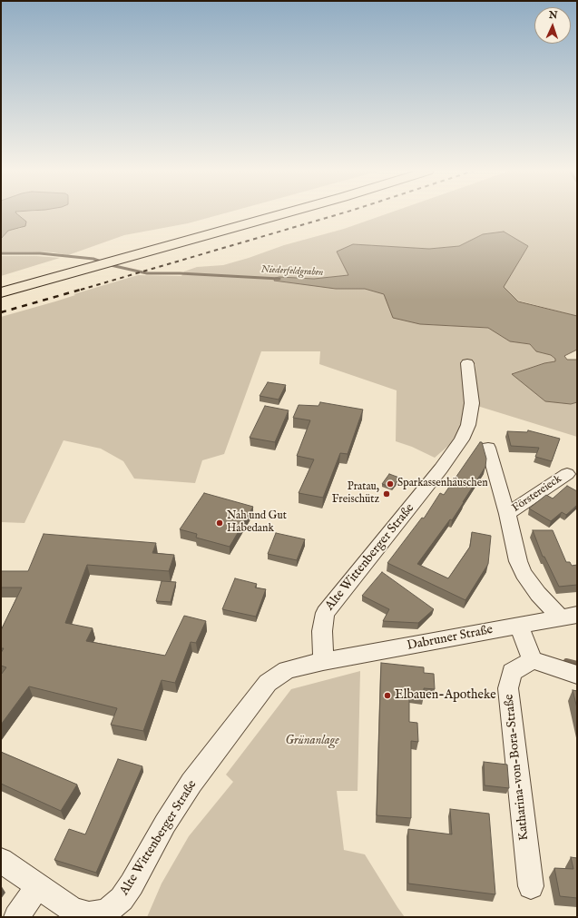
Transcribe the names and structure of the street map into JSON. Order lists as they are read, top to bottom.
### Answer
{
  "streets": {
    "street": [
      "Förstereieck",
      "Alte Wittenberger Straße",
      "Dabruner Straße",
      "Katharina-von-Bora-Straße"
    ]
  },
  "crossings": [
    ["Förstereieck", "Dabruner Straße"],
    ["Alte Wittenberger Straße", "Dabruner Straße"]
  ],
  "water": ["Niederfeldgraben"],
  "parks": ["Grünanlage"],
  "places": [
    "Sparkassenhäuschen",
    "Pratau, Freischütz",
    "Nah und Gut Habedank",
    "Elbauen-Apotheke"
  ],
  "north": "top"
}
